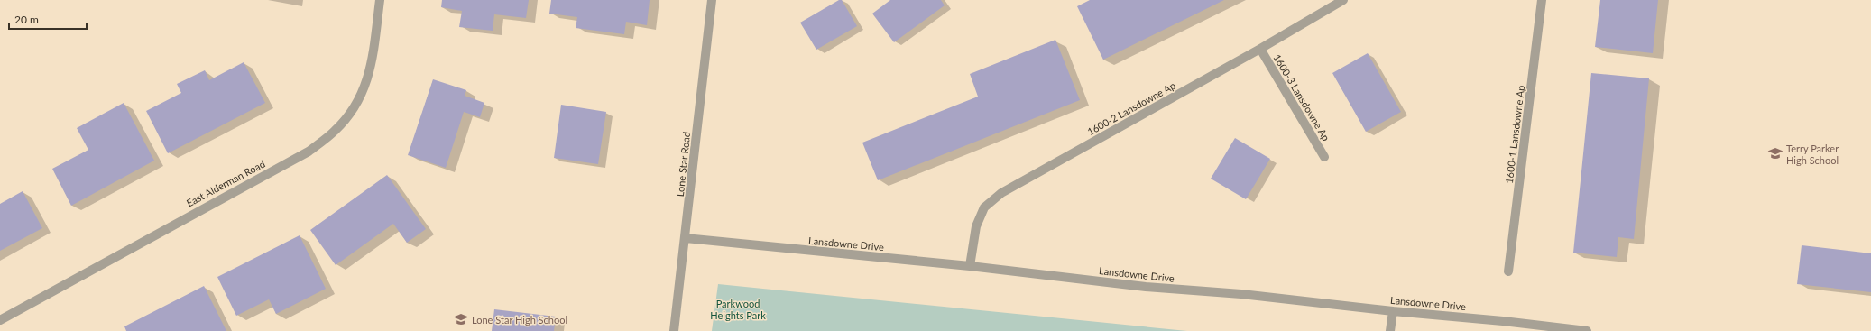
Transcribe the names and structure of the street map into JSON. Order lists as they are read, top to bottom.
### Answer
{
  "streets": {
    "street": [
      "1600-3 Lansdowne Ap",
      "1600-2 Lansdowne Ap",
      "1600-1 Lansdowne Ap",
      "Lone Star Road",
      "East Alderman Road",
      "Lansdowne Drive"
    ]
  },
  "crossings": [
    ["1600-3 Lansdowne Ap", "1600-2 Lansdowne Ap"],
    ["1600-2 Lansdowne Ap", "Lansdowne Drive"],
    ["Lone Star Road", "Lansdowne Drive"]
  ],
  "parks": ["Parkwood Heights Park"],
  "places": {
    "school or university": ["Terry Parker High School", "Lone Star High School"]
  },
  "scale_bar": "20 m"
}
